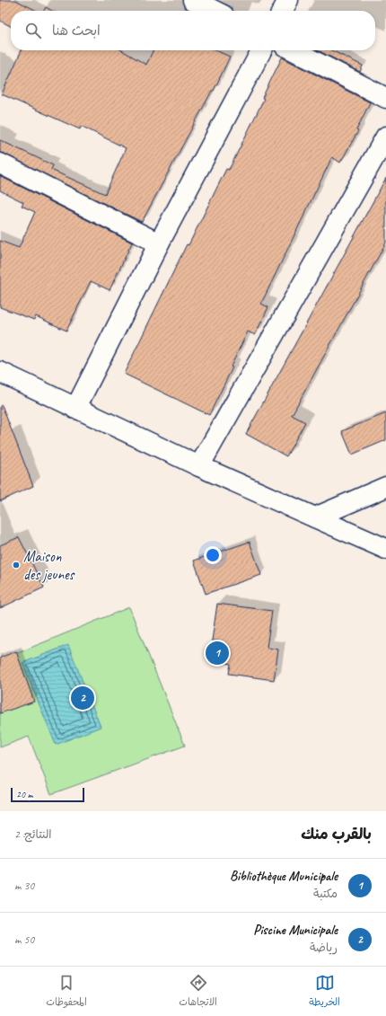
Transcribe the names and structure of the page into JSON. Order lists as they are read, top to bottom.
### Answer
{
  "places": ["Maison des jeunes"],
  "scale_bar": "20 m",
  "page": {
    "search": "ابحث هنا",
    "pins": ["1", "2"],
    "scale": "20 m",
    "heading": ["بالقرب منك", "النتائج: 2"],
    "list": [
      {
        "mark": "1",
        "name": "Bibliothèque Municipale",
        "note": "مكتبة",
        "value": "30 m"
      },
      {
        "mark": "2",
        "name": "Piscine Municipale",
        "note": "رياضة",
        "value": "50 m"
      }
    ],
    "nav": ["الخريطة", "الاتجاهات", "المحفوظات"]
  }
}
